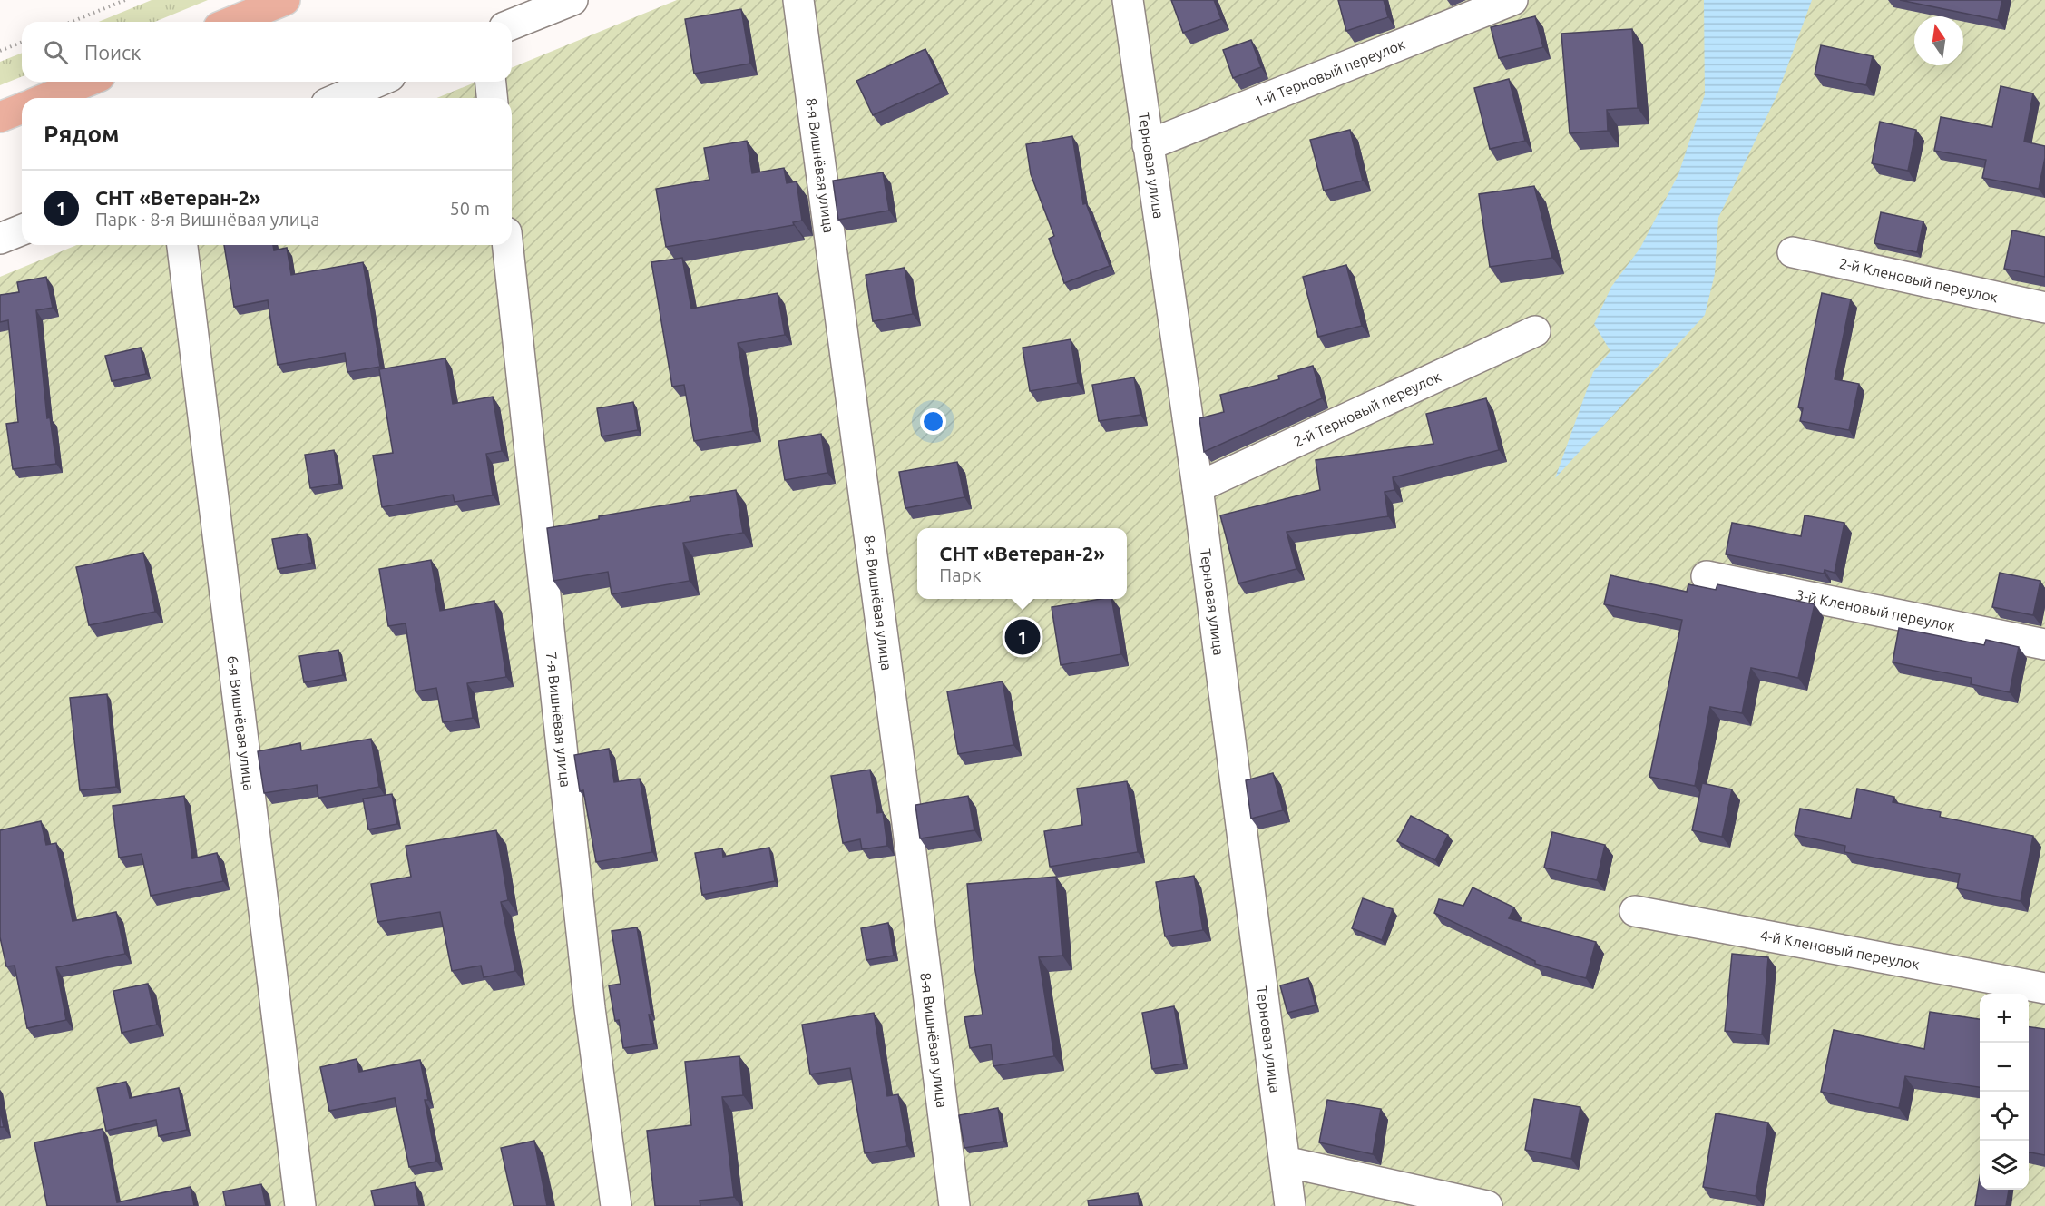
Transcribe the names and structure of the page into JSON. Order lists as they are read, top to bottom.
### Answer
{
  "streets": {
    "street": [
      "1-й Терновый переулок",
      "8-я Вишнёвая улица",
      "Терновая улица",
      "2-й Кленовый переулок",
      "2-й Терновый переулок",
      "3-й Кленовый переулок",
      "7-я Вишнёвая улица",
      "6-я Вишнёвая улица",
      "4-й Кленовый переулок"
    ]
  },
  "crossings": [
    ["1-й Терновый переулок", "Терновая улица"],
    ["Терновая улица", "2-й Терновый переулок"]
  ],
  "north": "top",
  "page": {
    "search": "Поиск",
    "heading": "Рядом",
    "list": [
      {
        "mark": "1",
        "name": "СНТ «Ветеран-2»",
        "note": "Парк · 8-я Вишнёвая улица",
        "value": "50 m"
      }
    ],
    "popup": ["СНТ «Ветеран-2»", "Парк"],
    "pins": "1",
    "map_buttons": ["+", "−"]
  }
}
